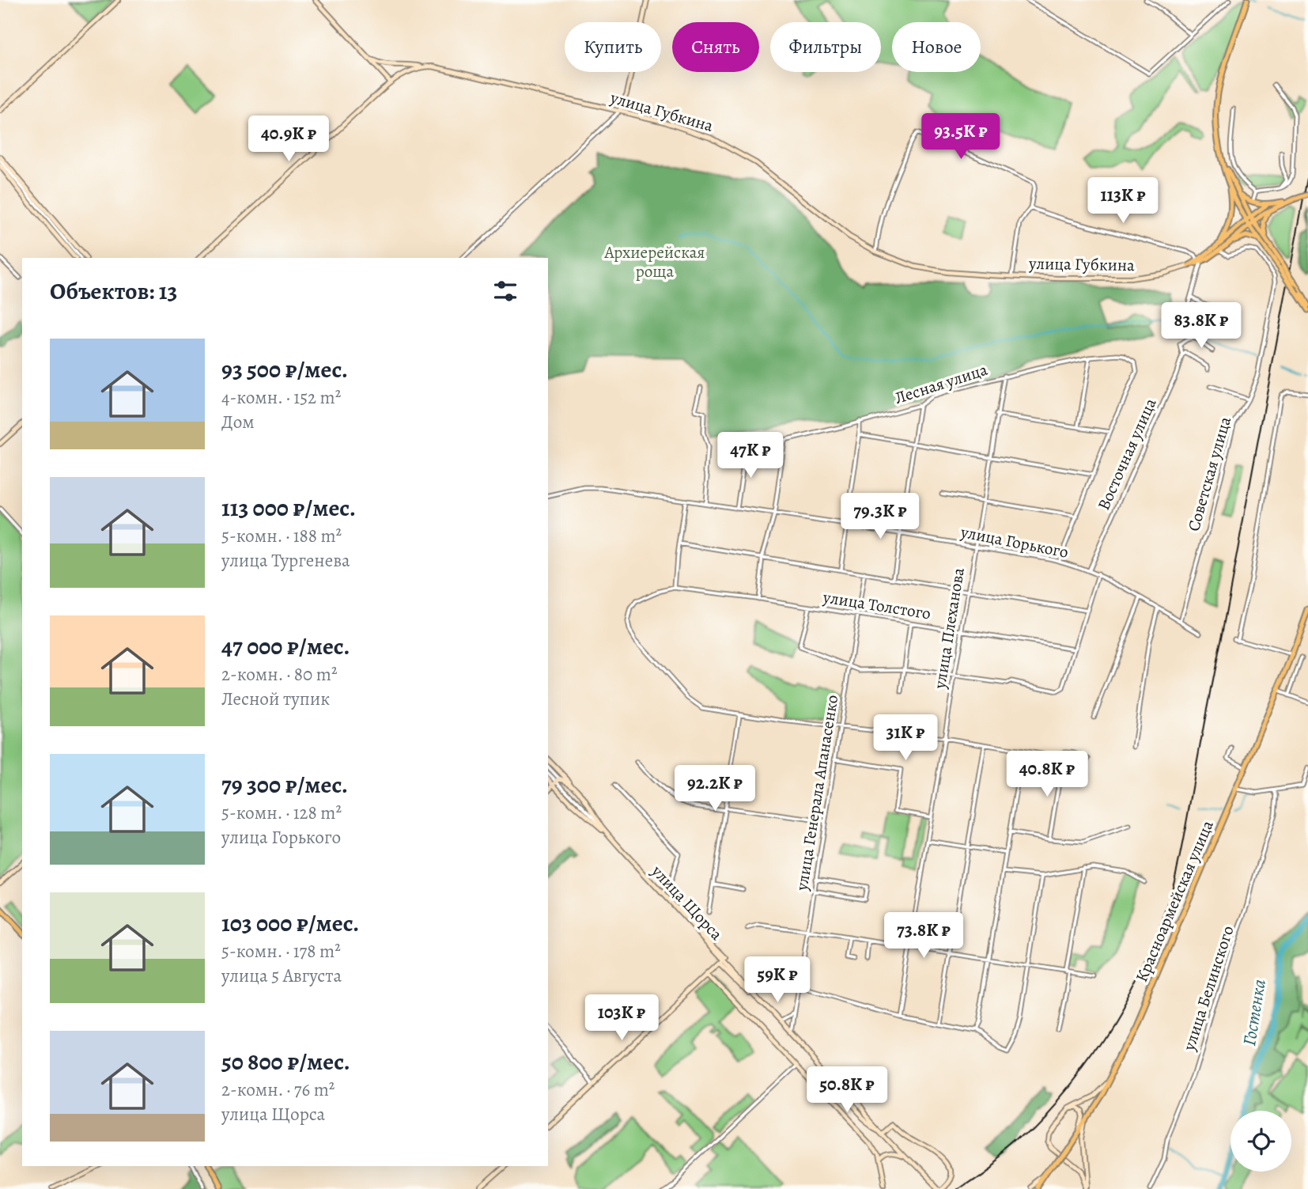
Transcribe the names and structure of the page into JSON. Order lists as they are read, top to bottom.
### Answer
{
  "streets": {
    "main road": ["улица Губкина", "Красноармейская улица", "улица Щорса"],
    "street": [
      "Лесная улица",
      "Восточная улица",
      "Советская улица",
      "улица Горького",
      "улица Толстого",
      "улица Плеханова",
      "улица Генерала Апанасенко",
      "улица Белинского"
    ]
  },
  "crossings": [
    ["улица Губкина", "Советская улица"],
    ["Лесная улица", "улица Горького"],
    ["Лесная улица", "улица Плеханова"],
    ["Восточная улица", "улица Горького"],
    ["Советская улица", "улица Горького"],
    ["улица Горького", "улица Плеханова"],
    ["улица Толстого", "улица Плеханова"],
    ["улица Толстого", "улица Генерала Апанасенко"],
    ["улица Генерала Апанасенко", "улица Щорса"]
  ],
  "water": ["Гостенка"],
  "parks": ["Архиерейская роща"],
  "page": {
    "chip": [
      "Купить",
      "Снять",
      "Фильтры",
      "Новое"
    ],
    "price": [
      "93.5K ₽",
      "40.9K ₽",
      "113K ₽",
      "83.8K ₽",
      "47K ₽",
      "79.3K ₽",
      "31K ₽",
      "40.8K ₽",
      "92.2K ₽",
      "73.8K ₽",
      "59K ₽",
      "103K ₽",
      "50.8K ₽"
    ],
    "heading": "Объектов: 13",
    "list": [
      {
        "name": "93 500 ₽/мес.",
        "note": "4-комн. · 152 m² · Дом"
      },
      {
        "name": "113 000 ₽/мес.",
        "note": "5-комн. · 188 m² · улица Тургенева"
      },
      {
        "name": "47 000 ₽/мес.",
        "note": "2-комн. · 80 m² · Лесной тупик"
      },
      {
        "name": "79 300 ₽/мес.",
        "note": "5-комн. · 128 m² · улица Горького"
      },
      {
        "name": "103 000 ₽/мес.",
        "note": "5-комн. · 178 m² · улица 5 Августа"
      },
      {
        "name": "50 800 ₽/мес.",
        "note": "2-комн. · 76 m² · улица Щорса"
      }
    ]
  }
}
